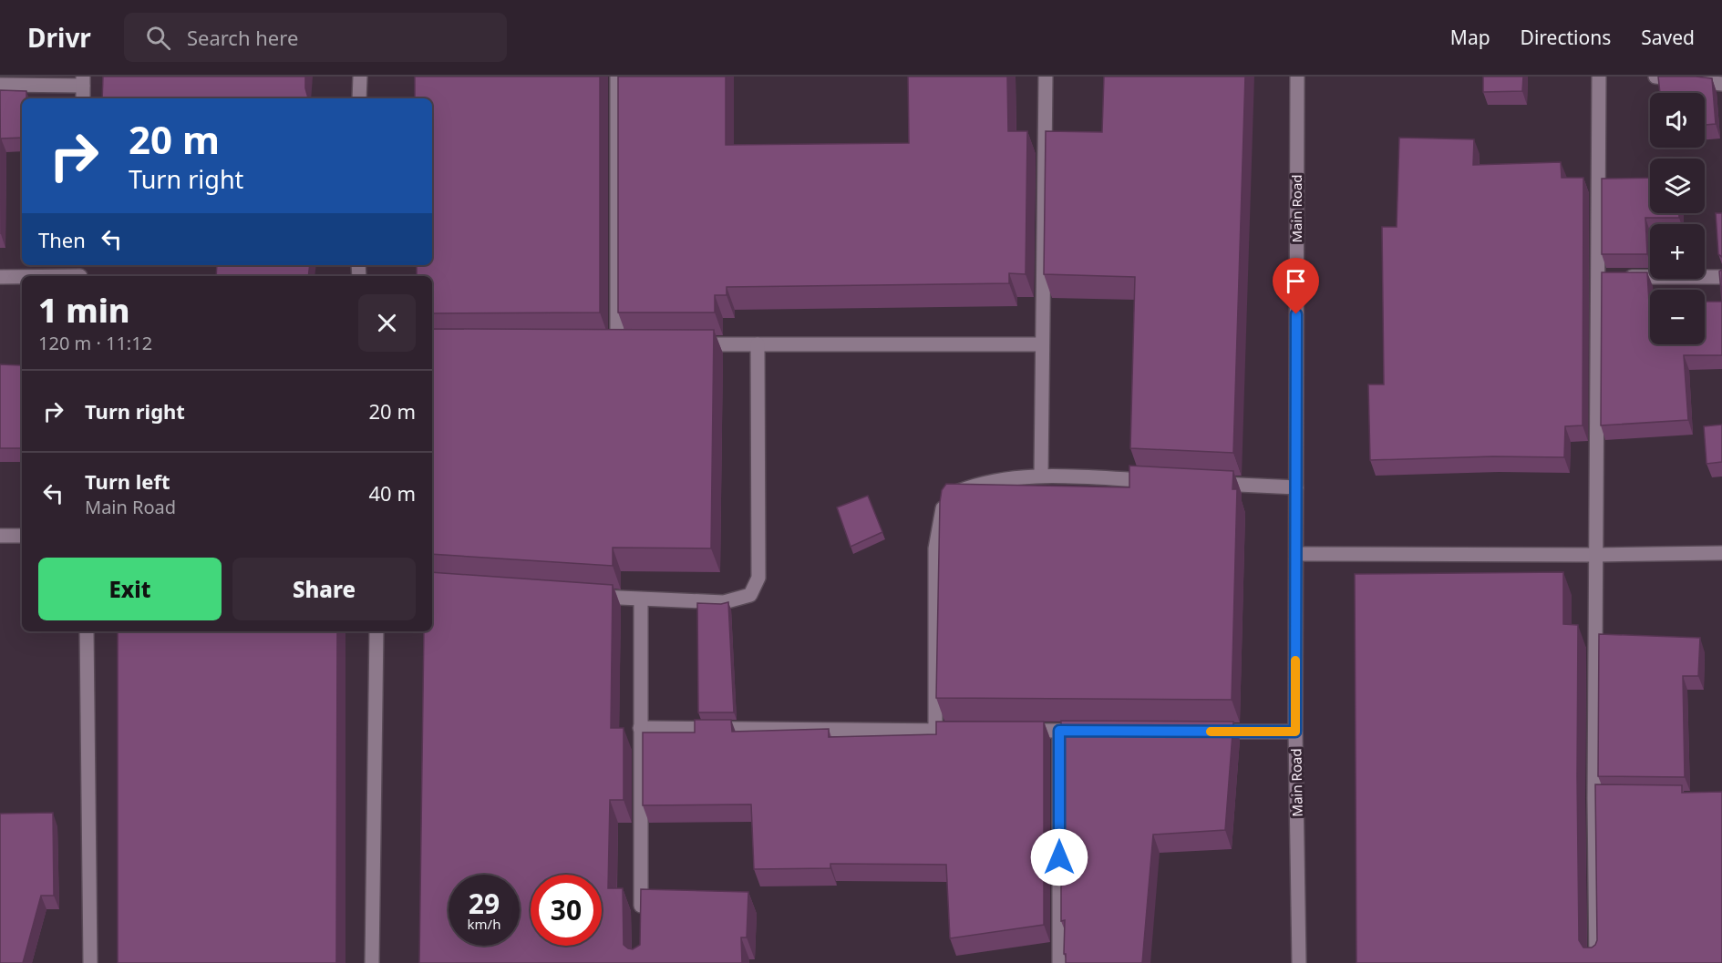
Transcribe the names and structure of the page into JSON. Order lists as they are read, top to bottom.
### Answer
{
  "streets": {
    "street": ["Main Road"]
  },
  "page": {
    "header": "Drivr",
    "search": "Search here",
    "nav": ["Map", "Directions", "Saved"],
    "map_buttons": ["+", "−"],
    "turn": ["20 m", "Turn right"],
    "then": "Then",
    "heading": ["1 min", "120 m · 11:12"],
    "list": [
      {
        "name": "Turn right",
        "value": "20 m"
      },
      {
        "name": "Turn left",
        "note": "Main Road",
        "value": "40 m"
      }
    ],
    "buttons": ["Exit", "Share"],
    "speed": "29 km/h",
    "limit": "30"
  }
}
